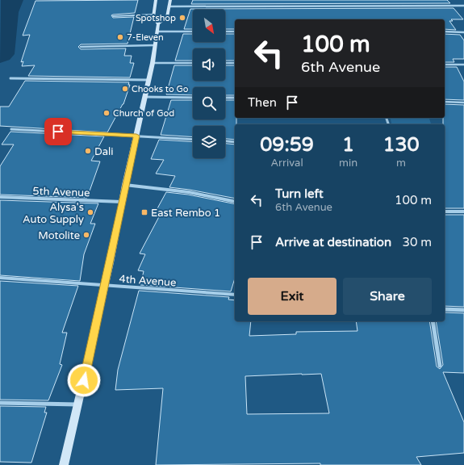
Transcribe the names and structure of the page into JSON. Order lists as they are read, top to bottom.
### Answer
{
  "streets": {
    "street": ["5th Avenue", "4th Avenue"]
  },
  "places": {
    "other": [
      "Spotshop",
      "7-Eleven",
      "Chooks to Go",
      "Church of God",
      "Dali",
      "Alysa's Auto Supply",
      "Motolite"
    ],
    "transit": ["East Rembo 1"]
  },
  "north": "bottom right",
  "page": {
    "turn": ["100 m", "6th Avenue"],
    "then": "Then",
    "eta": [
      "09:59",
      "Arrival",
      "1",
      "min",
      "130",
      "m"
    ],
    "list": [
      {
        "name": "Turn left",
        "note": "6th Avenue",
        "value": "100 m"
      },
      {
        "name": "Arrive at destination",
        "value": "30 m"
      }
    ],
    "buttons": ["Exit", "Share"]
  }
}
